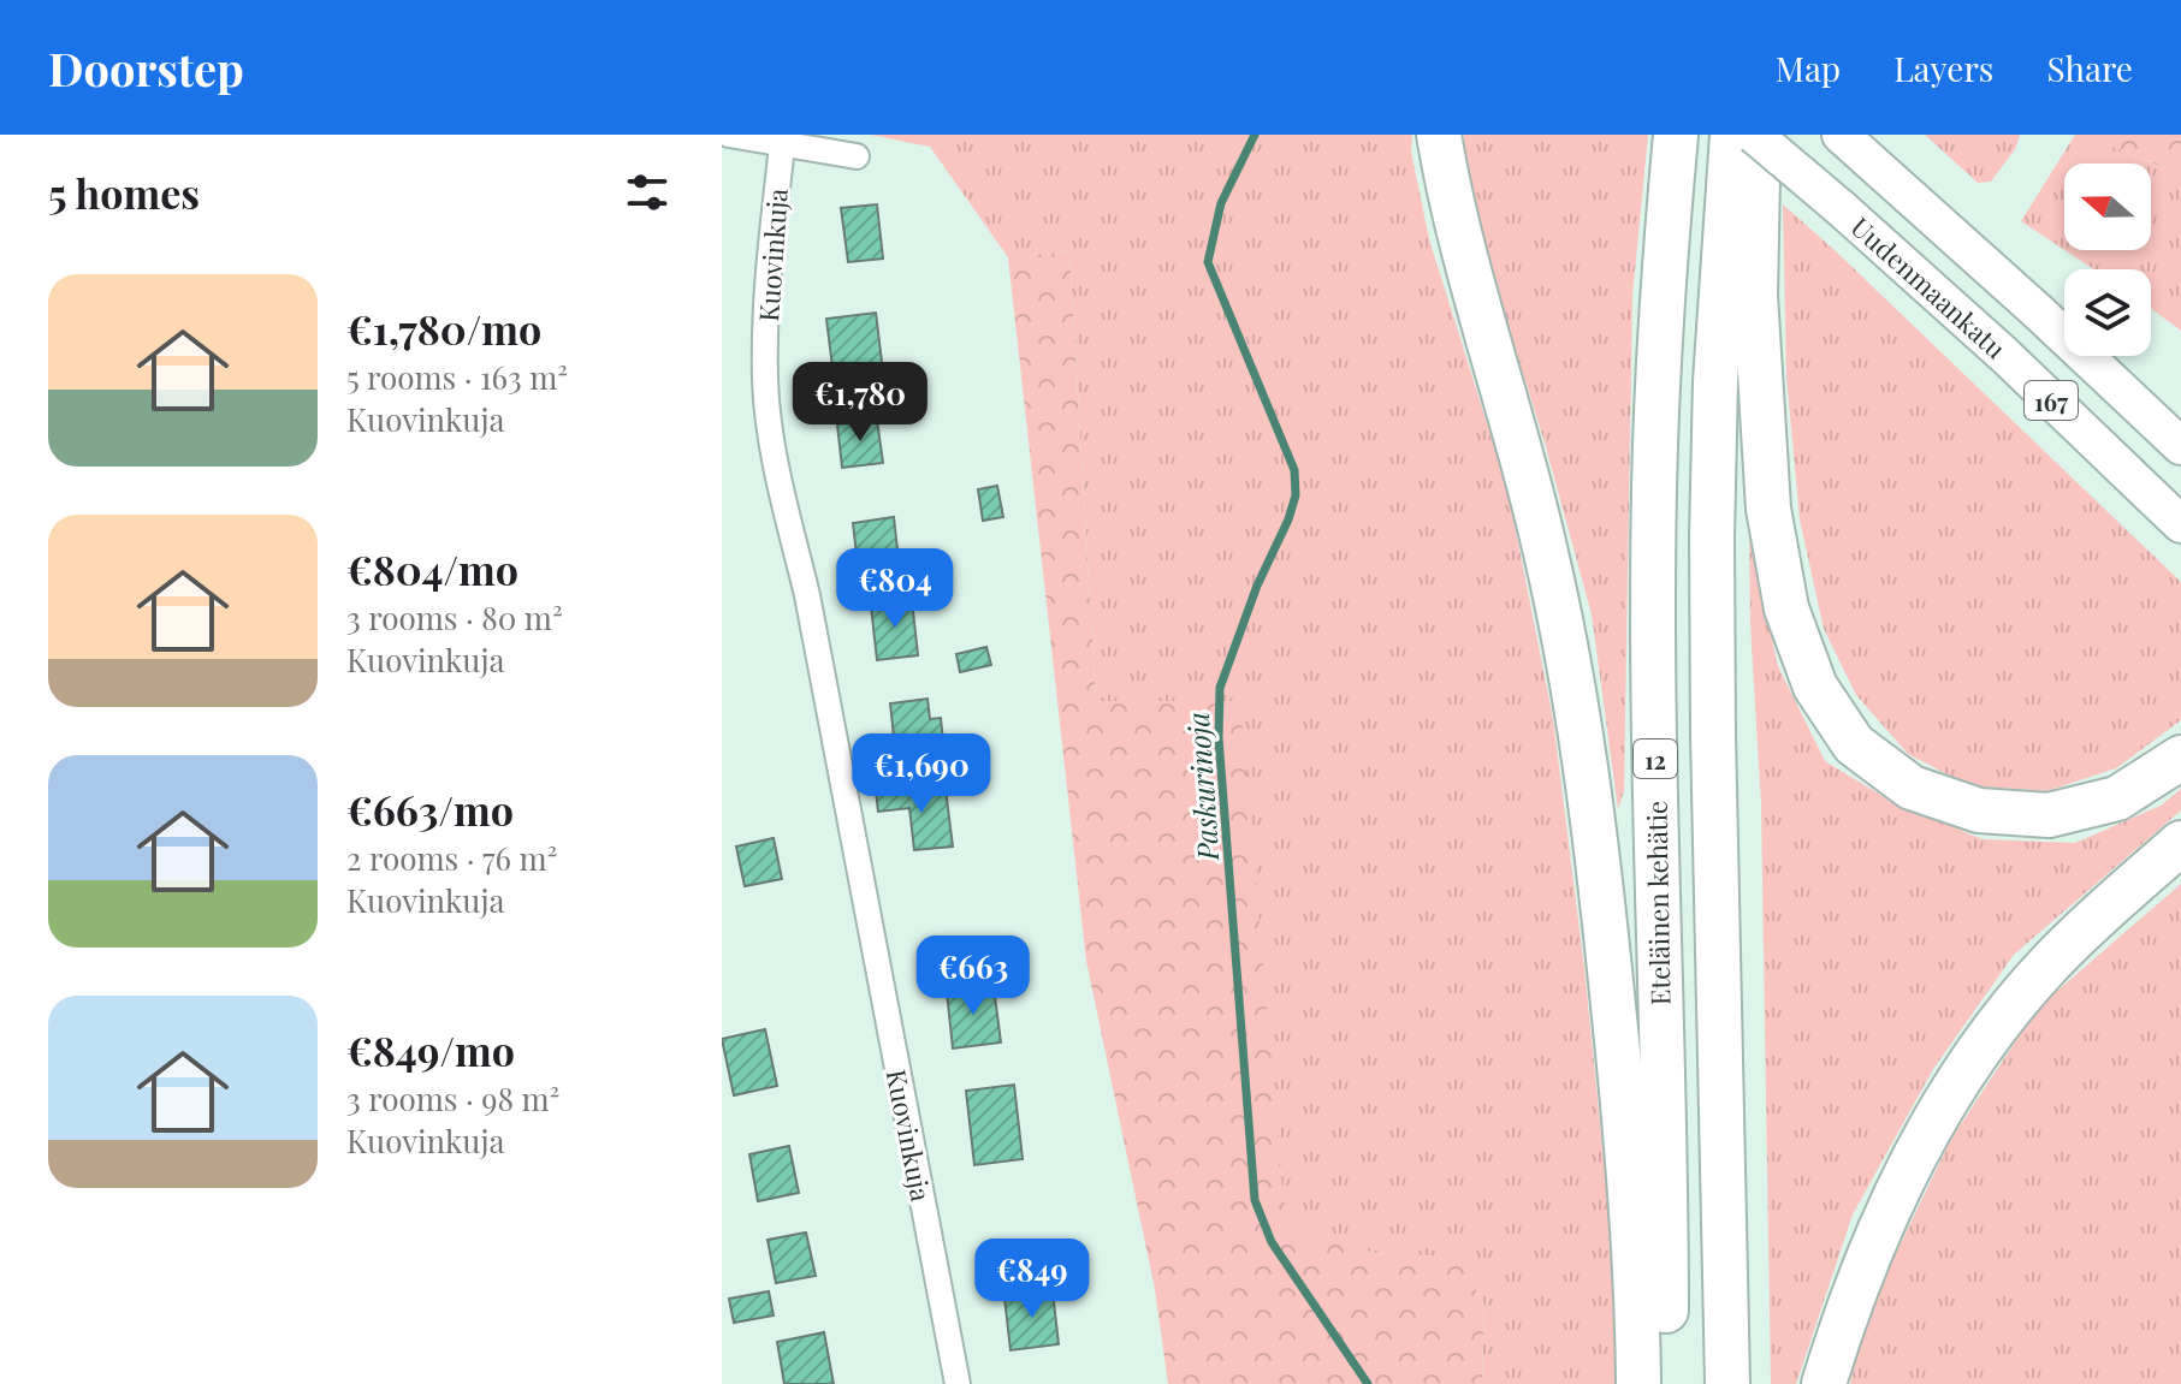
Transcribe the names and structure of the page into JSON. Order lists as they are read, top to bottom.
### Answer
{
  "streets": {
    "highway": ["12", "Eteläinen kehätie"],
    "main road": ["Uudenmaankatu", "167"],
    "street": ["Kuovinkuja"]
  },
  "water": ["Paskurinoja"],
  "north": "left",
  "page": {
    "header": "Doorstep",
    "nav": ["Map", "Layers", "Share"],
    "heading": "5 homes",
    "list": [
      {
        "name": "€1,780/mo",
        "note": "5 rooms · 163 m² · Kuovinkuja"
      },
      {
        "name": "€804/mo",
        "note": "3 rooms · 80 m² · Kuovinkuja"
      },
      {
        "name": "€663/mo",
        "note": "2 rooms · 76 m² · Kuovinkuja"
      },
      {
        "name": "€849/mo",
        "note": "3 rooms · 98 m² · Kuovinkuja"
      }
    ],
    "price": [
      "€1,780",
      "€804",
      "€1,690",
      "€663",
      "€849"
    ]
  }
}
